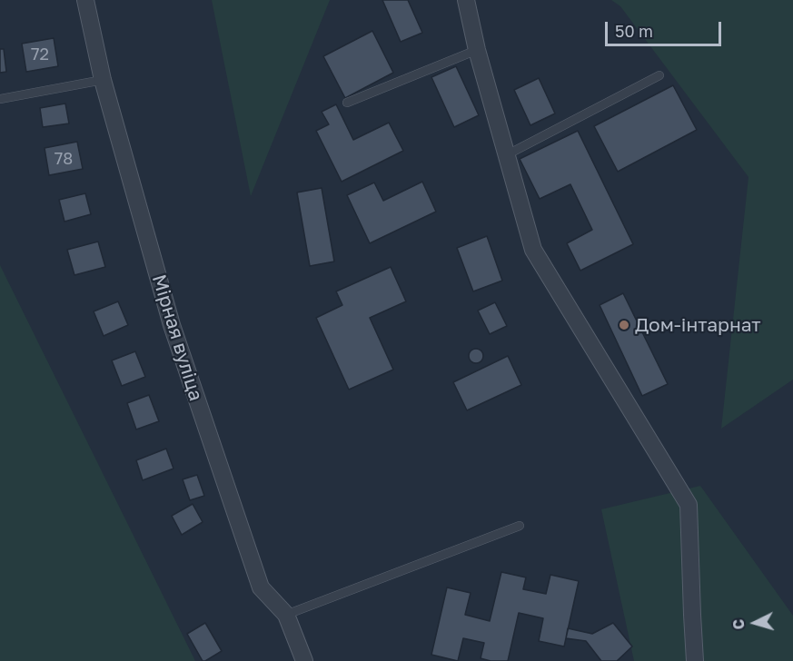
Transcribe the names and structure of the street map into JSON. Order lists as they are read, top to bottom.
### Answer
{
  "streets": {
    "street": ["Мірная вуліца"]
  },
  "places": ["Дом-інтарнат"],
  "house_numbers": ["72", "78"],
  "scale_bar": "50 m",
  "north": "left"
}
